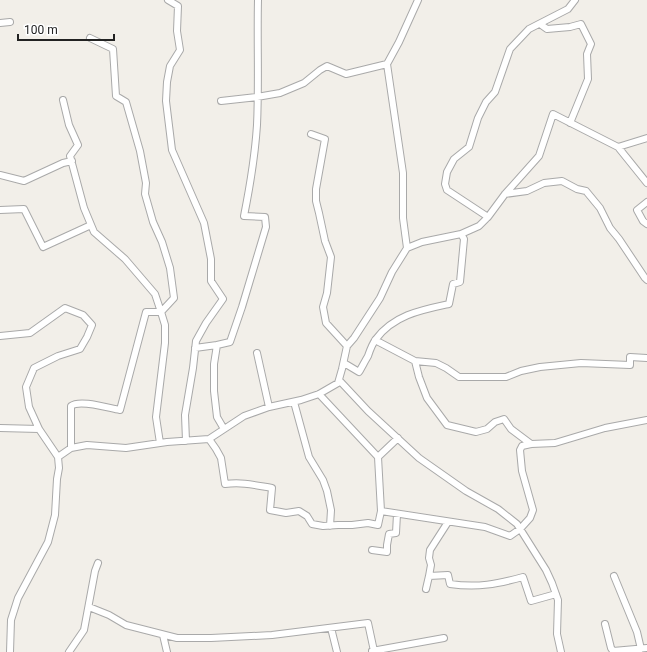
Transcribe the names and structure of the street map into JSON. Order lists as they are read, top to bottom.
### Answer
{
  "scale_bar": "100 m"
}
